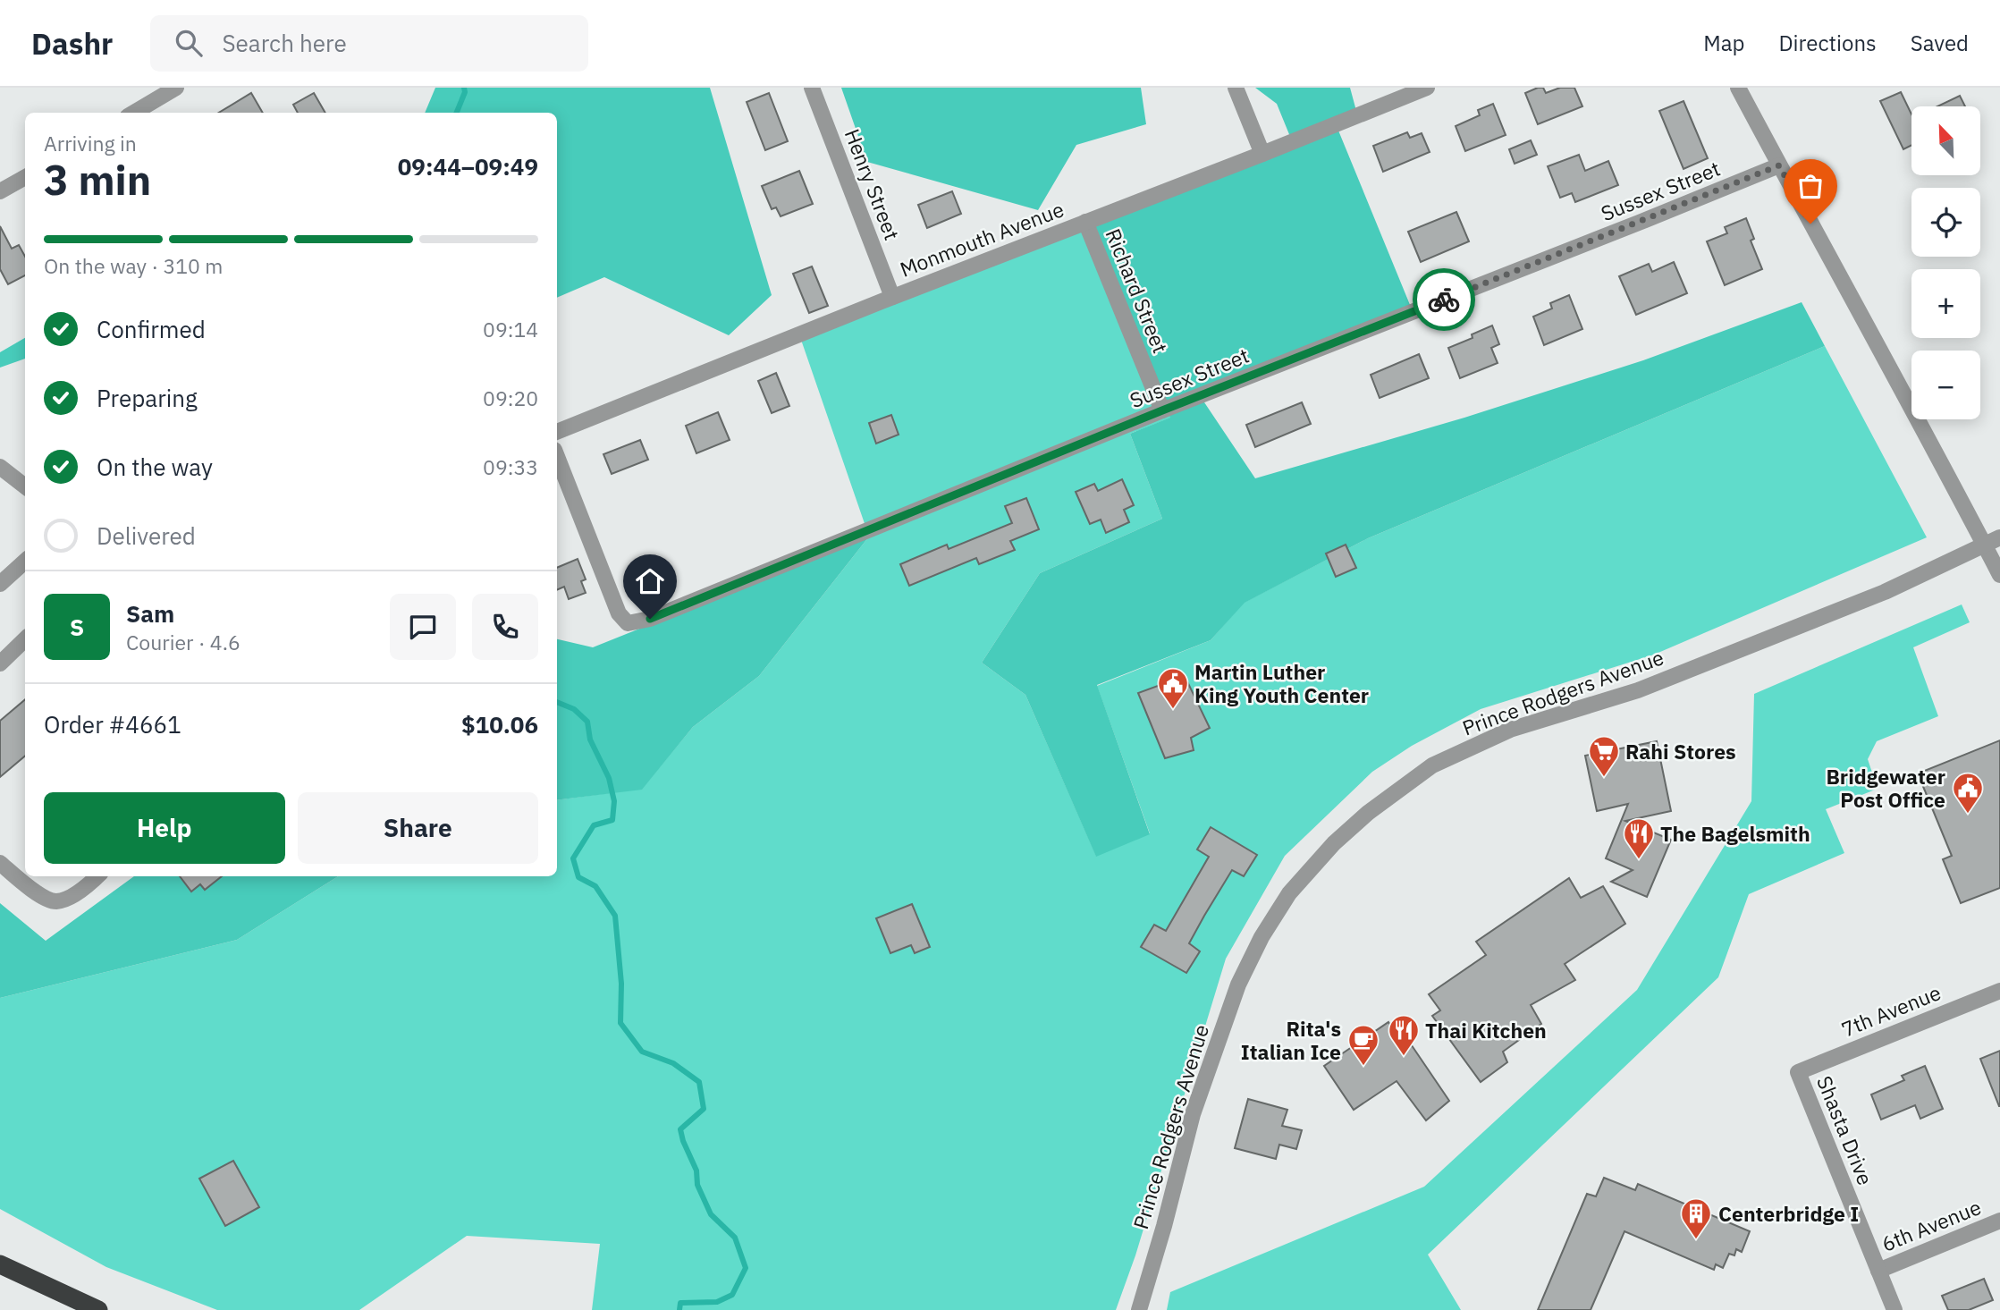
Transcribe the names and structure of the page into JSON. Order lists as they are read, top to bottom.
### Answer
{
  "streets": {
    "street": [
      "Henry Street",
      "Sussex Street",
      "Monmouth Avenue",
      "Richard Street",
      "Prince Rodgers Avenue",
      "7th Avenue",
      "Shasta Drive",
      "6th Avenue"
    ]
  },
  "crossings": [
    ["Henry Street", "Monmouth Avenue"],
    ["Sussex Street", "Richard Street"],
    ["Monmouth Avenue", "Richard Street"],
    ["7th Avenue", "Shasta Drive"],
    ["Shasta Drive", "6th Avenue"]
  ],
  "places": {
    "public building": ["Martin Luther King Youth Center", "Bridgewater Post Office"],
    "supermarket": ["Rahi Stores"],
    "restaurant": ["The Bagelsmith", "Thai Kitchen"],
    "cafe": ["Rita's Italian Ice"],
    "building": ["Centerbridge I"]
  },
  "north": "top left",
  "page": {
    "header": "Dashr",
    "search": "Search here",
    "nav": ["Map", "Directions", "Saved"],
    "map_buttons": ["+", "−"],
    "heading": ["3 min", "Arriving in", "09:44–09:49"],
    "panel": [
      "Sam",
      "Courier · 4.6",
      "Order #4661",
      "$10.06"
    ],
    "bar": "On the way · 310 m",
    "list": [
      ["Confirmed", "09:14"],
      ["Preparing", "09:20"],
      ["On the way", "09:33"],
      "Delivered"
    ],
    "round": "S",
    "buttons": ["Help", "Share"]
  }
}
